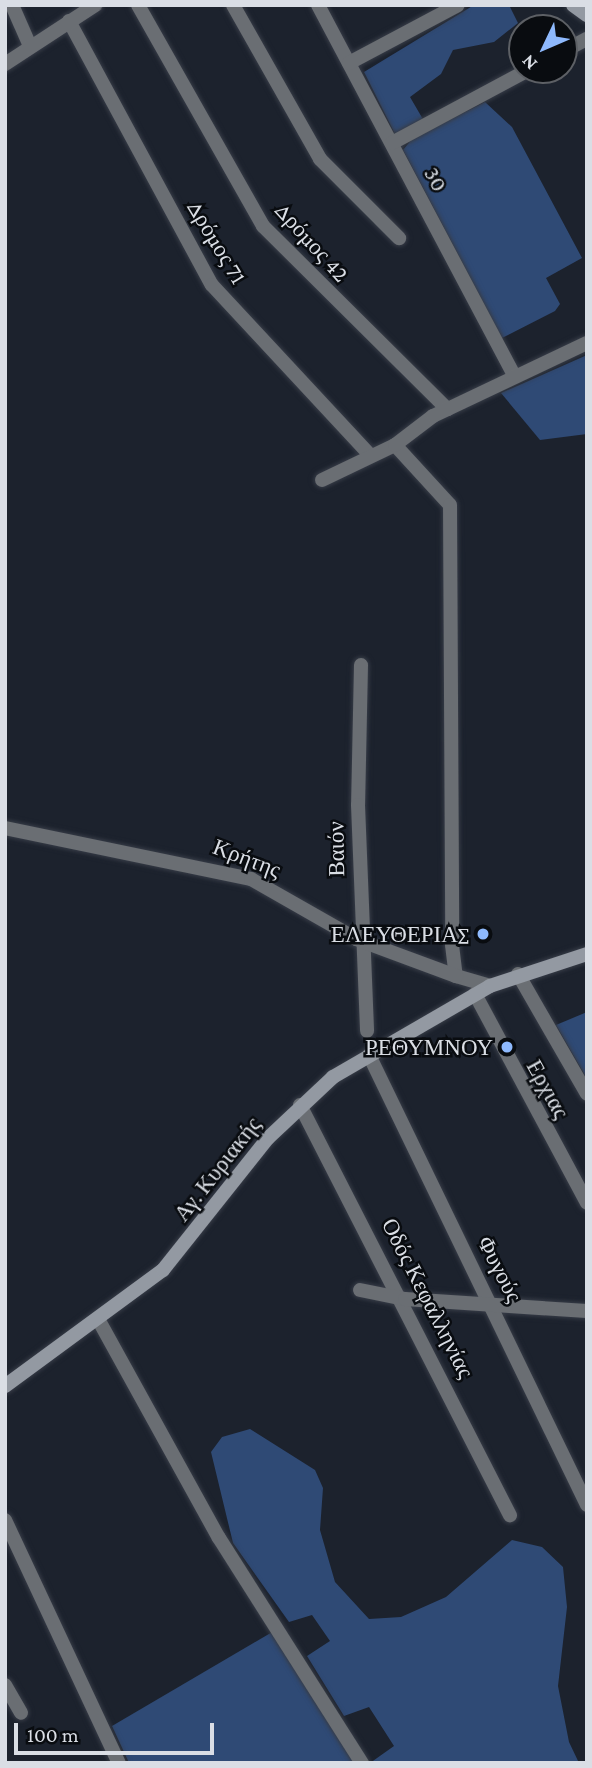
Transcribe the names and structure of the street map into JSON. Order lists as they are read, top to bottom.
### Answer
{
  "streets": {
    "street": [
      "30",
      "Δρόμος 71",
      "Δρόμος 42",
      "Βαιόν",
      "Κρήτης",
      "Ερχιας",
      "Αγ. Κυριακής",
      "Φυγούς",
      "Οδός Κεφαλληνίας"
    ]
  },
  "crossings": [
    ["Βαιόν", "Κρήτης"],
    ["Κρήτης", "Αγ. Κυριακής"],
    ["Ερχιας", "Αγ. Κυριακής"],
    ["Αγ. Κυριακής", "Φυγούς"],
    ["Αγ. Κυριακής", "Οδός Κεφαλληνίας"]
  ],
  "places": ["ΕΛΕΥΘΕΡΙΑΣ", "ΡΕΘΥΜΝΟΥ"],
  "scale_bar": "100 m",
  "north": "bottom left"
}
